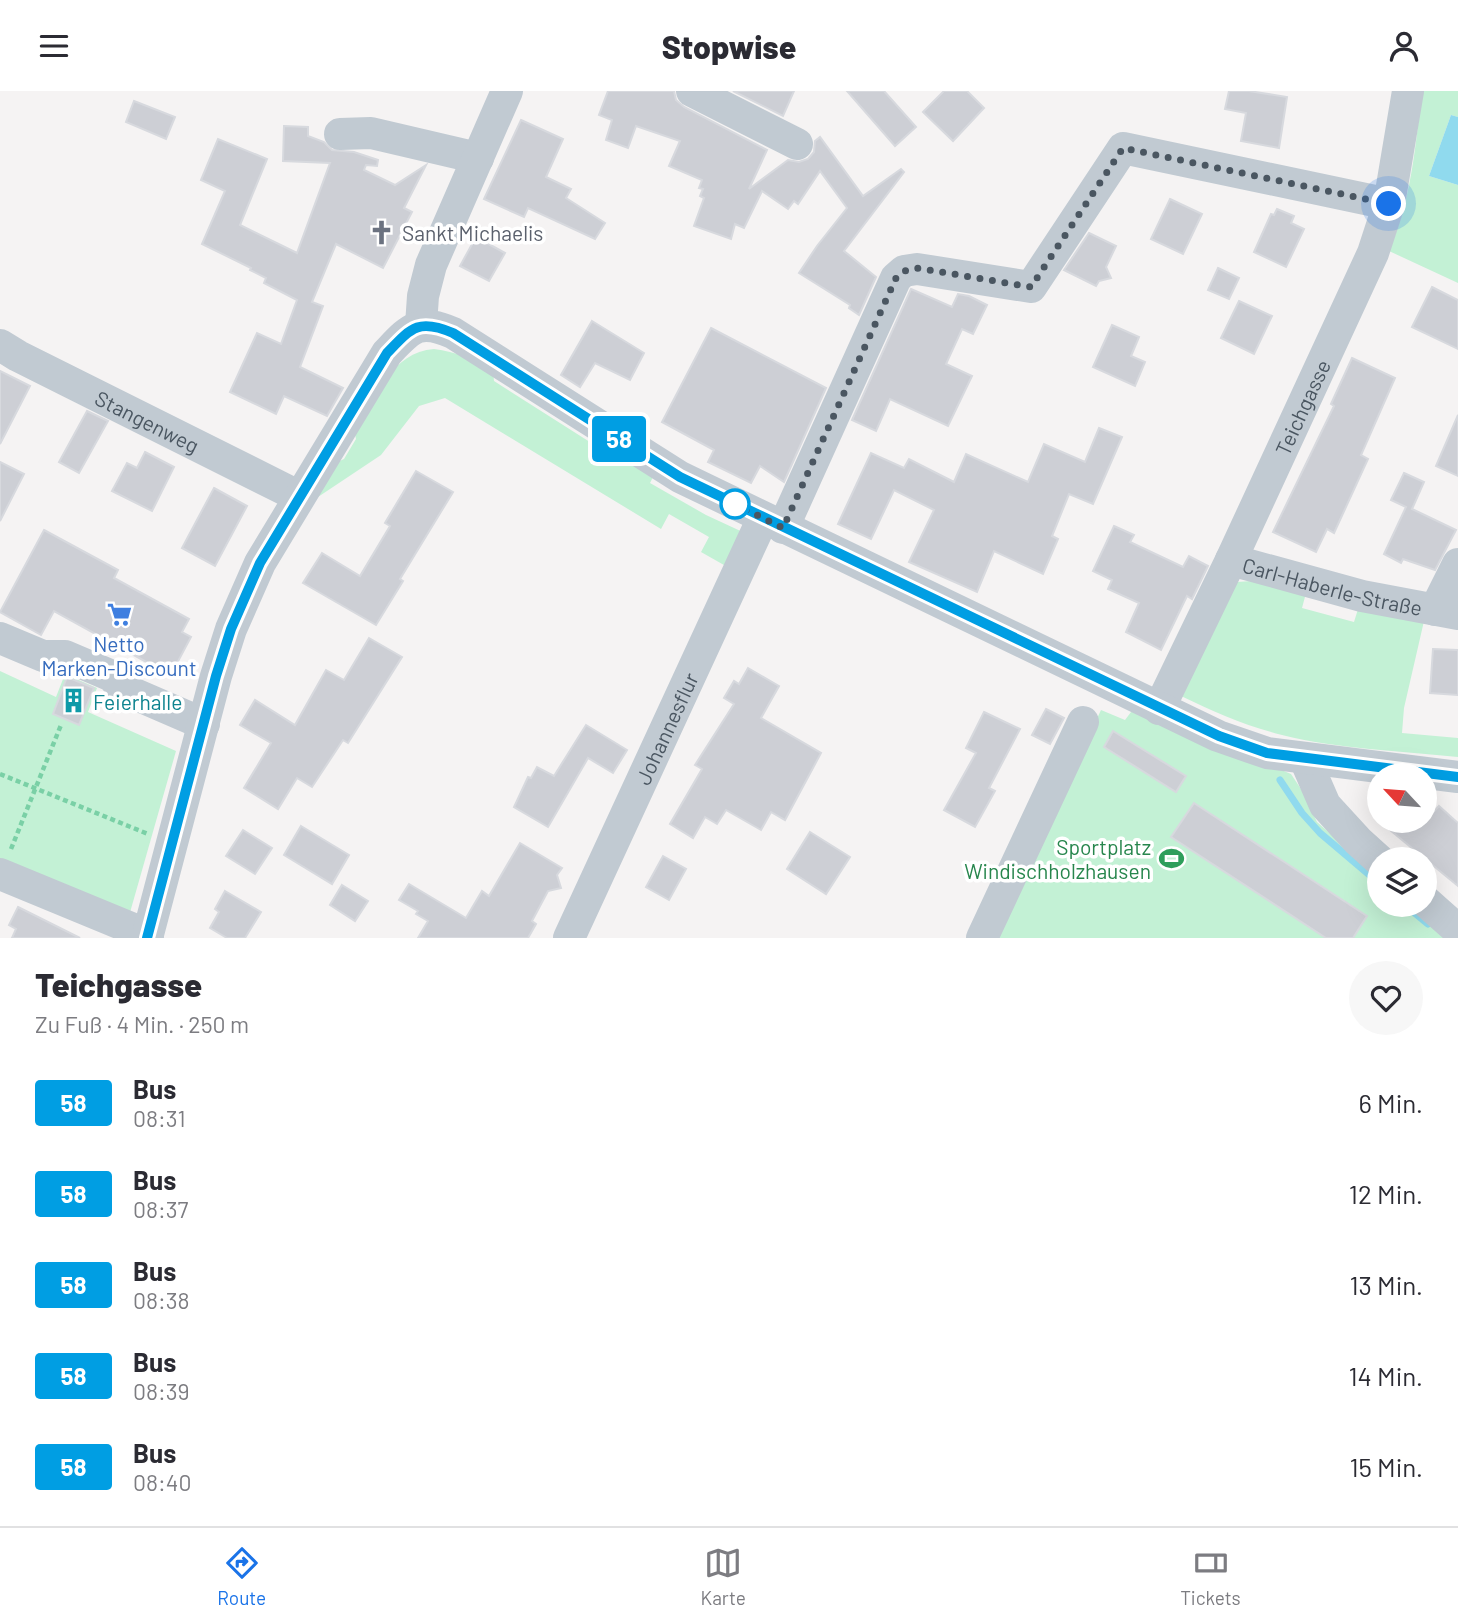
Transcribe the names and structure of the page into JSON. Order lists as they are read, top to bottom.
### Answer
{
  "streets": {
    "street": [
      "Teichgasse",
      "Stangenweg",
      "Carl-Haberle-Straße",
      "Johannesflur"
    ]
  },
  "crossings": [
    ["Teichgasse", "Carl-Haberle-Straße"],
    ["Teichgasse", "Johannesflur"]
  ],
  "places": {
    "church": ["Sankt Michaelis"],
    "supermarket": ["Netto Marken-Discount"],
    "building": ["Feierhalle"],
    "sports": ["Sportplatz Windischholzhausen"]
  },
  "lines": ["bus line 58"],
  "north": "top left",
  "page": {
    "header": "Stopwise",
    "on_map": "58",
    "heading": ["Teichgasse", "Zu Fuß · 4 Min. · 250 m"],
    "list": [
      {
        "mark": "58",
        "name": "Bus",
        "note": "08:31",
        "value": "6 Min."
      },
      {
        "mark": "58",
        "name": "Bus",
        "note": "08:37",
        "value": "12 Min."
      },
      {
        "mark": "58",
        "name": "Bus",
        "note": "08:38",
        "value": "13 Min."
      },
      {
        "mark": "58",
        "name": "Bus",
        "note": "08:39",
        "value": "14 Min."
      },
      {
        "mark": "58",
        "name": "Bus",
        "note": "08:40",
        "value": "15 Min."
      }
    ],
    "tabs": ["Route", "Karte", "Tickets"]
  }
}
